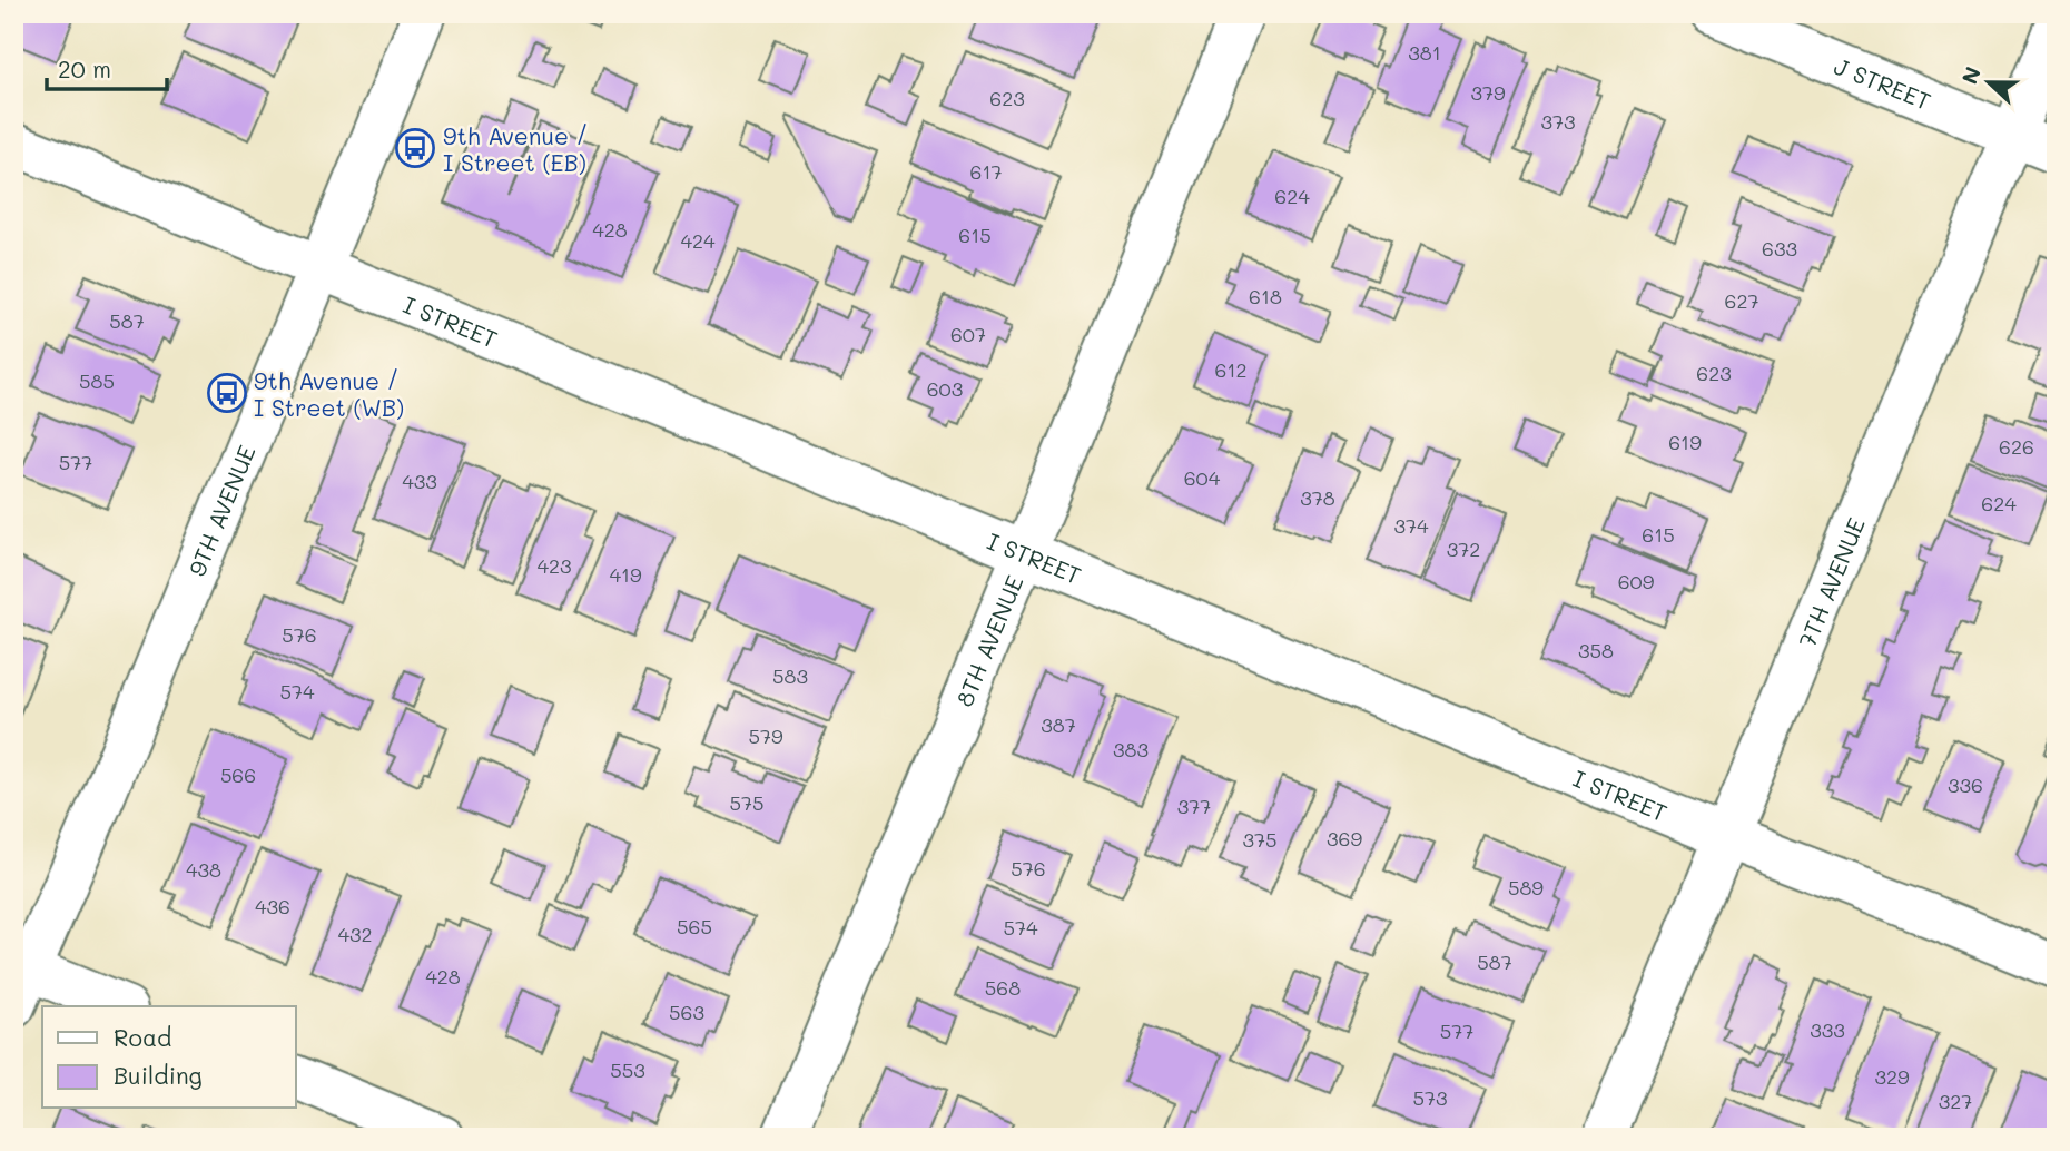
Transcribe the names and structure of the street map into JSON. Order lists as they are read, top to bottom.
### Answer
{
  "streets": {
    "street": [
      "J STREET",
      "I STREET",
      "9TH AVENUE",
      "7TH AVENUE",
      "8TH AVENUE"
    ]
  },
  "crossings": [
    ["J STREET", "7TH AVENUE"],
    ["I STREET", "9TH AVENUE"],
    ["I STREET", "7TH AVENUE"],
    ["I STREET", "8TH AVENUE"]
  ],
  "places": {
    "bus stop": ["9th Avenue / I Street (EB)", "9th Avenue / I Street (WB)"]
  },
  "house_numbers": [
    "381",
    "379",
    "623",
    "373",
    "617",
    "624",
    "428",
    "615",
    "424",
    "633",
    "618",
    "627",
    "587",
    "607",
    "612",
    "623",
    "585",
    "603",
    "619",
    "626",
    "577",
    "604",
    "433",
    "378",
    "624",
    "374",
    "615",
    "372",
    "423",
    "419",
    "609",
    "576",
    "358",
    "583",
    "574",
    "387",
    "579",
    "383",
    "566",
    "336",
    "575",
    "377",
    "369",
    "375",
    "576",
    "438",
    "589",
    "436",
    "565",
    "574",
    "432",
    "587",
    "428",
    "568",
    "563",
    "333",
    "577",
    "553",
    "329",
    "573",
    "327"
  ],
  "legend": ["Road", "Building"],
  "scale_bar": "20 m",
  "north": "left"
}
